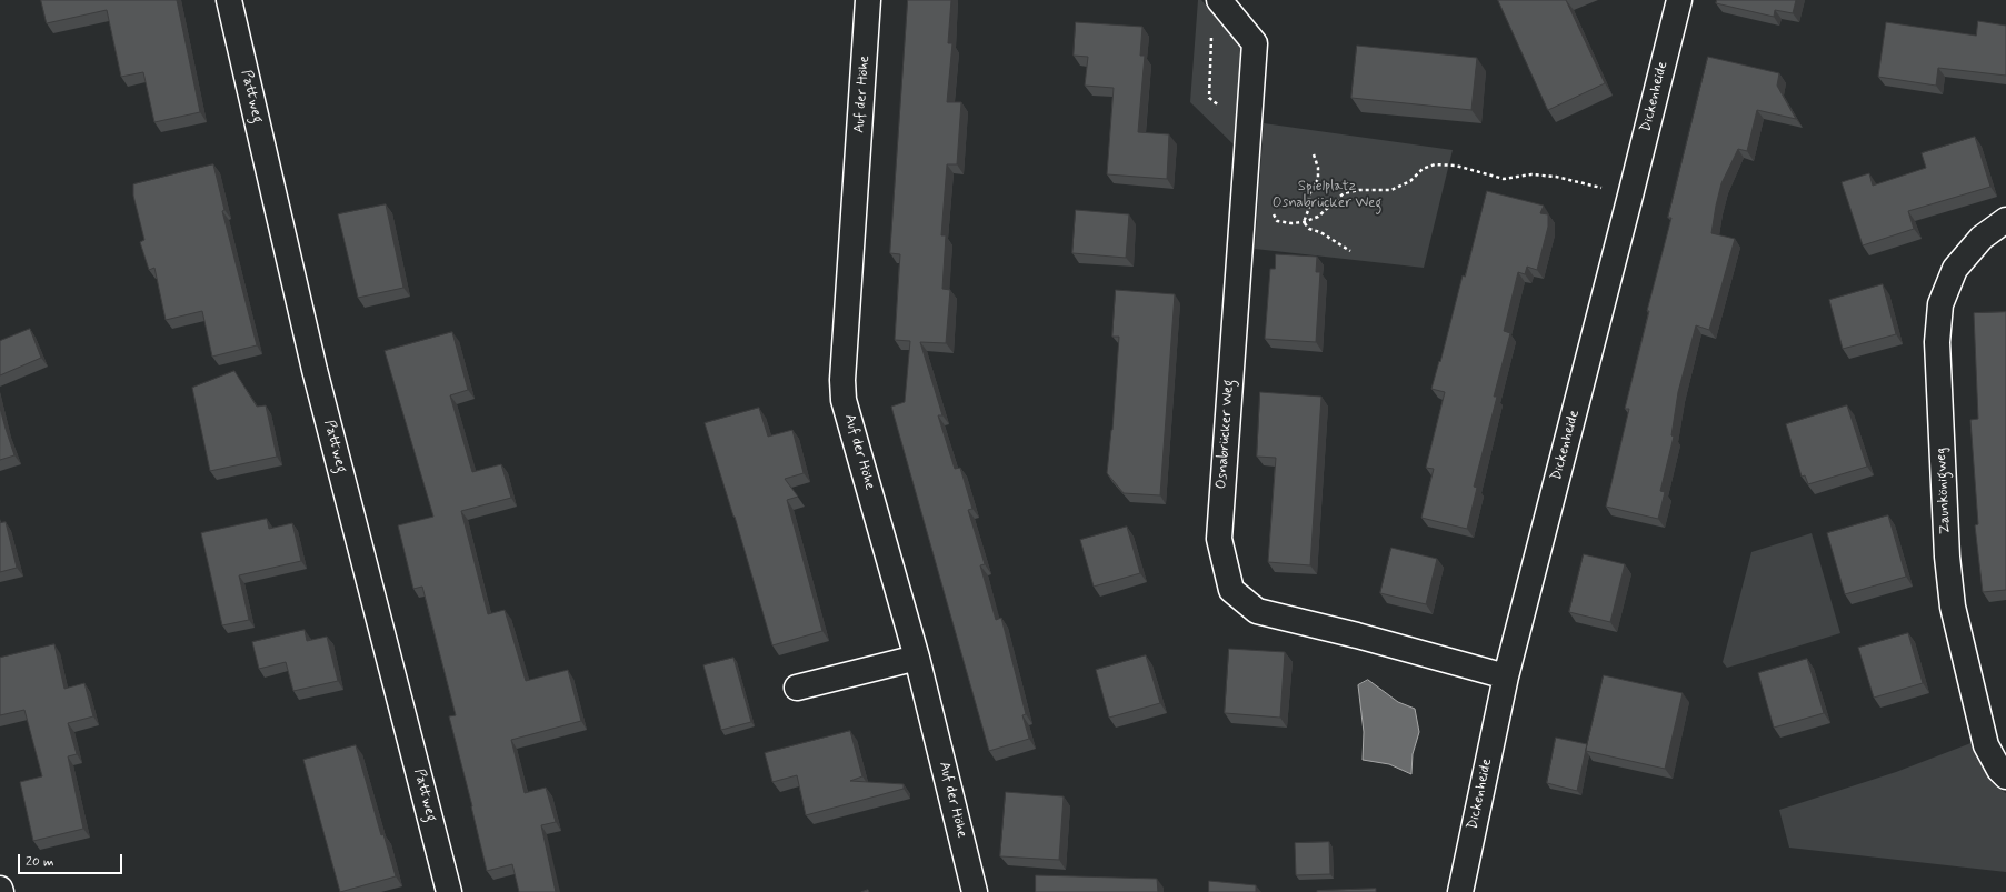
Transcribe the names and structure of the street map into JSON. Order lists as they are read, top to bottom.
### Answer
{
  "streets": {
    "street": [
      "Auf der Höhe",
      "Pattweg",
      "Dickenheide",
      "Osnabrücker Weg",
      "Zaunkönigweg"
    ]
  },
  "crossings": [
    ["Dickenheide", "Osnabrücker Weg"]
  ],
  "parks": ["Spielplatz Osnabrücker Weg"],
  "scale_bar": "20 m"
}
